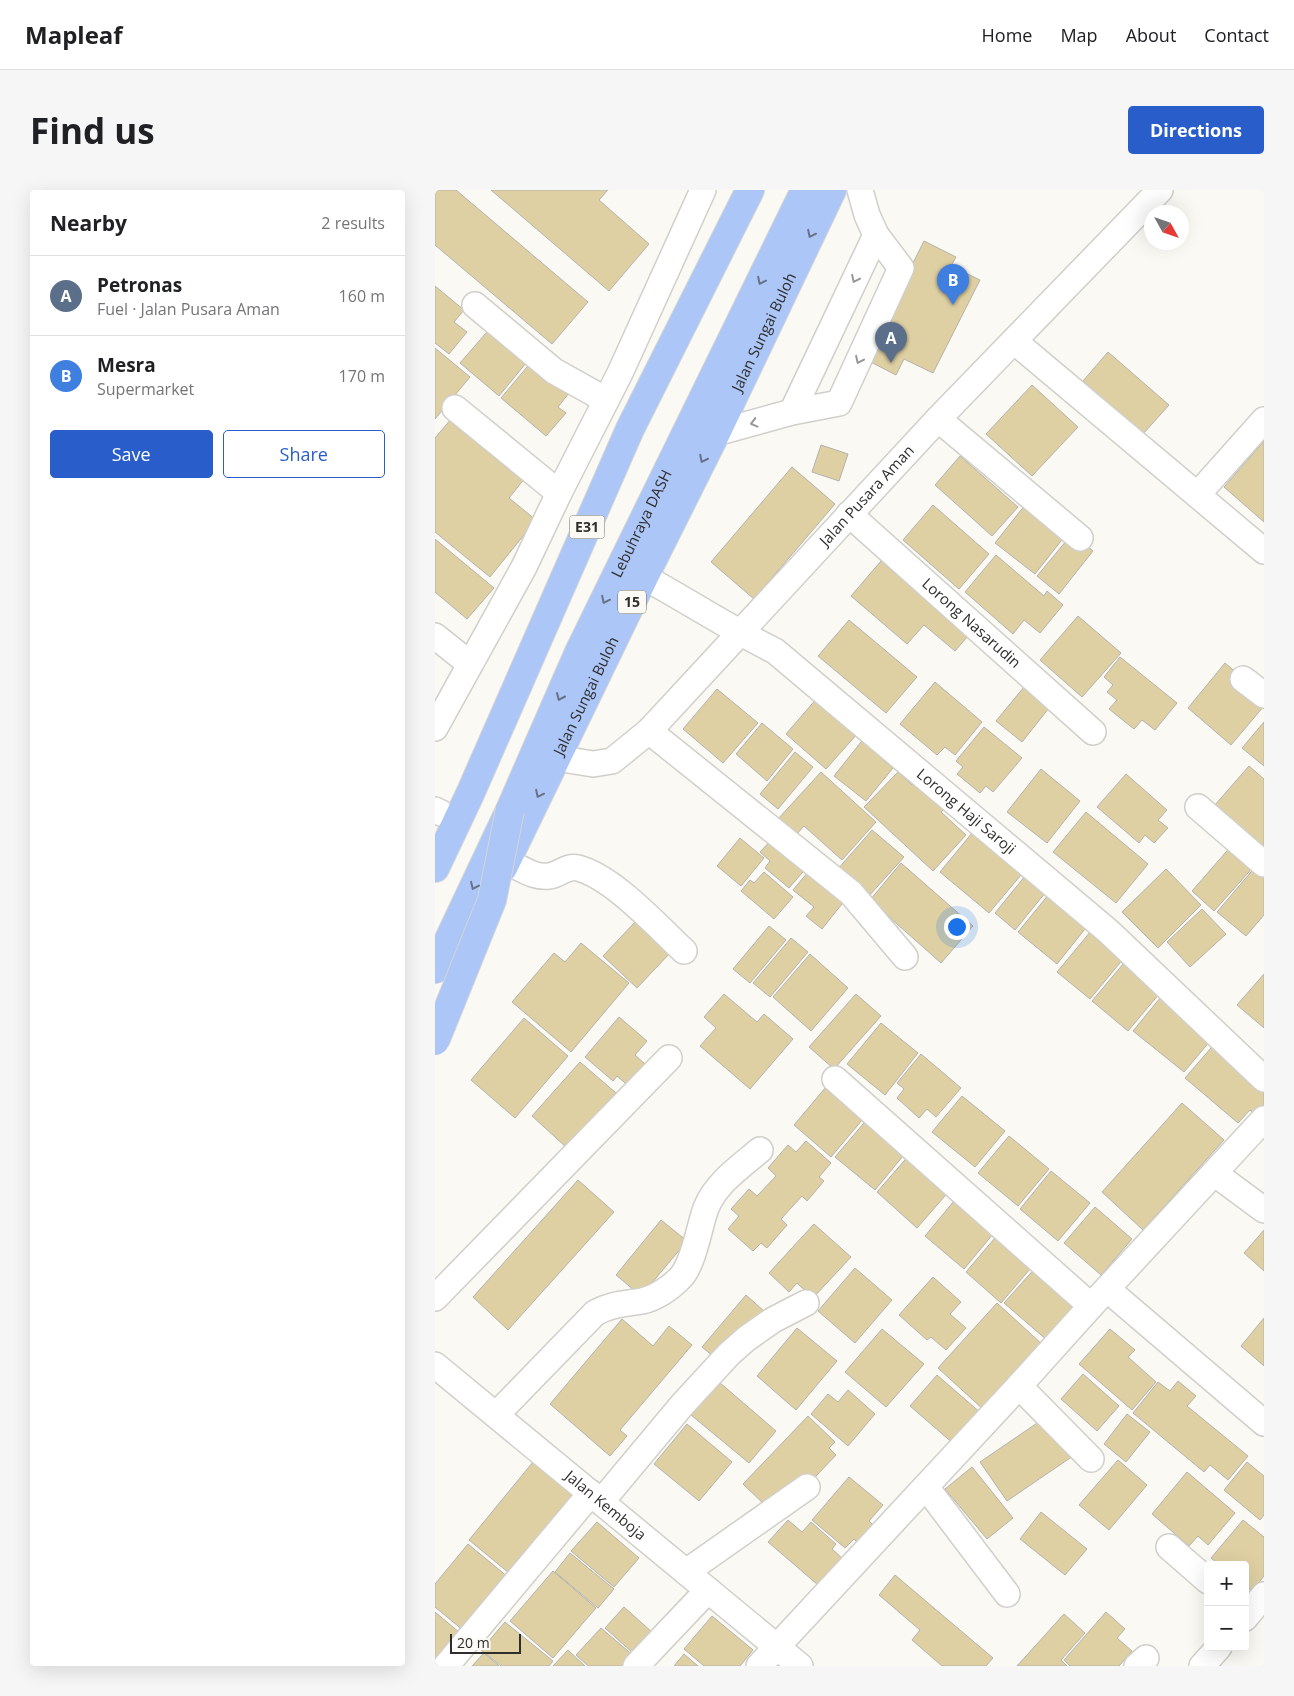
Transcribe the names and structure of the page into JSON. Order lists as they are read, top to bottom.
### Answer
{
  "streets": {
    "highway": [
      "Jalan Sungai Buloh",
      "Lebuhraya DASH",
      "E31",
      "15"
    ],
    "street": [
      "Jalan Pusara Aman",
      "Lorong Nasarudin",
      "Lorong Haji Saroji",
      "Jalan Kemboja"
    ]
  },
  "crossings": [
    ["Jalan Sungai Buloh", "Jalan Pusara Aman"],
    ["Jalan Sungai Buloh", "Lorong Haji Saroji"],
    ["Jalan Pusara Aman", "Lorong Nasarudin"],
    ["Jalan Pusara Aman", "Lorong Haji Saroji"]
  ],
  "scale_bar": "20 m",
  "north": "bottom right",
  "page": {
    "header": "Mapleaf",
    "nav": [
      "Home",
      "Map",
      "About",
      "Contact"
    ],
    "buttons": [
      "Directions",
      ["Save", "Share"]
    ],
    "title": "Find us",
    "heading": ["Nearby", "2 results"],
    "list": [
      {
        "mark": "A",
        "name": "Petronas",
        "note": "Fuel · Jalan Pusara Aman",
        "value": "160 m"
      },
      {
        "mark": "B",
        "name": "Mesra",
        "note": "Supermarket",
        "value": "170 m"
      }
    ],
    "pins": ["B", "A"],
    "map_buttons": ["+", "−"],
    "scale": "20 m"
  }
}
